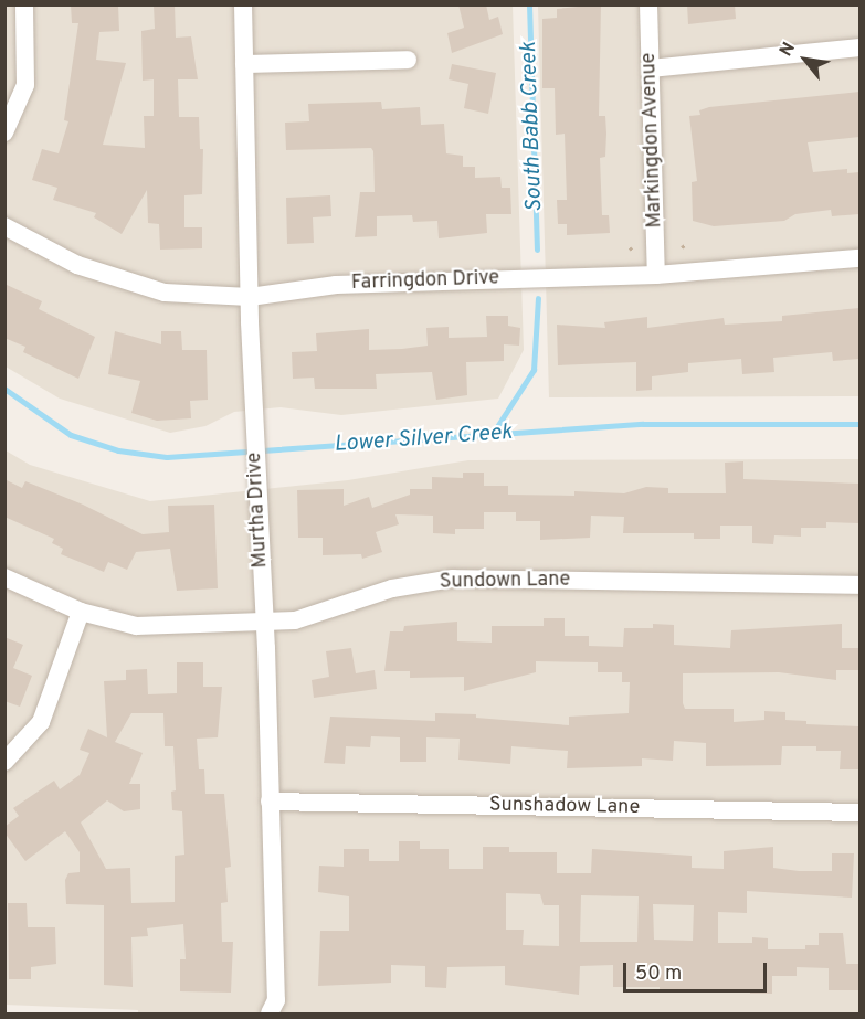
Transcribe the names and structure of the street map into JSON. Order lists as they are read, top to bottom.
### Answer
{
  "streets": {
    "street": [
      "Markingdon Avenue",
      "Farringdon Drive",
      "Murtha Drive",
      "Sundown Lane",
      "Sunshadow Lane"
    ]
  },
  "crossings": [
    ["Markingdon Avenue", "Farringdon Drive"],
    ["Farringdon Drive", "Murtha Drive"],
    ["Murtha Drive", "Sundown Lane"],
    ["Murtha Drive", "Sunshadow Lane"]
  ],
  "water": ["South Babb Creek", "Lower Silver Creek"],
  "scale_bar": "50 m",
  "north": "top left"
}
